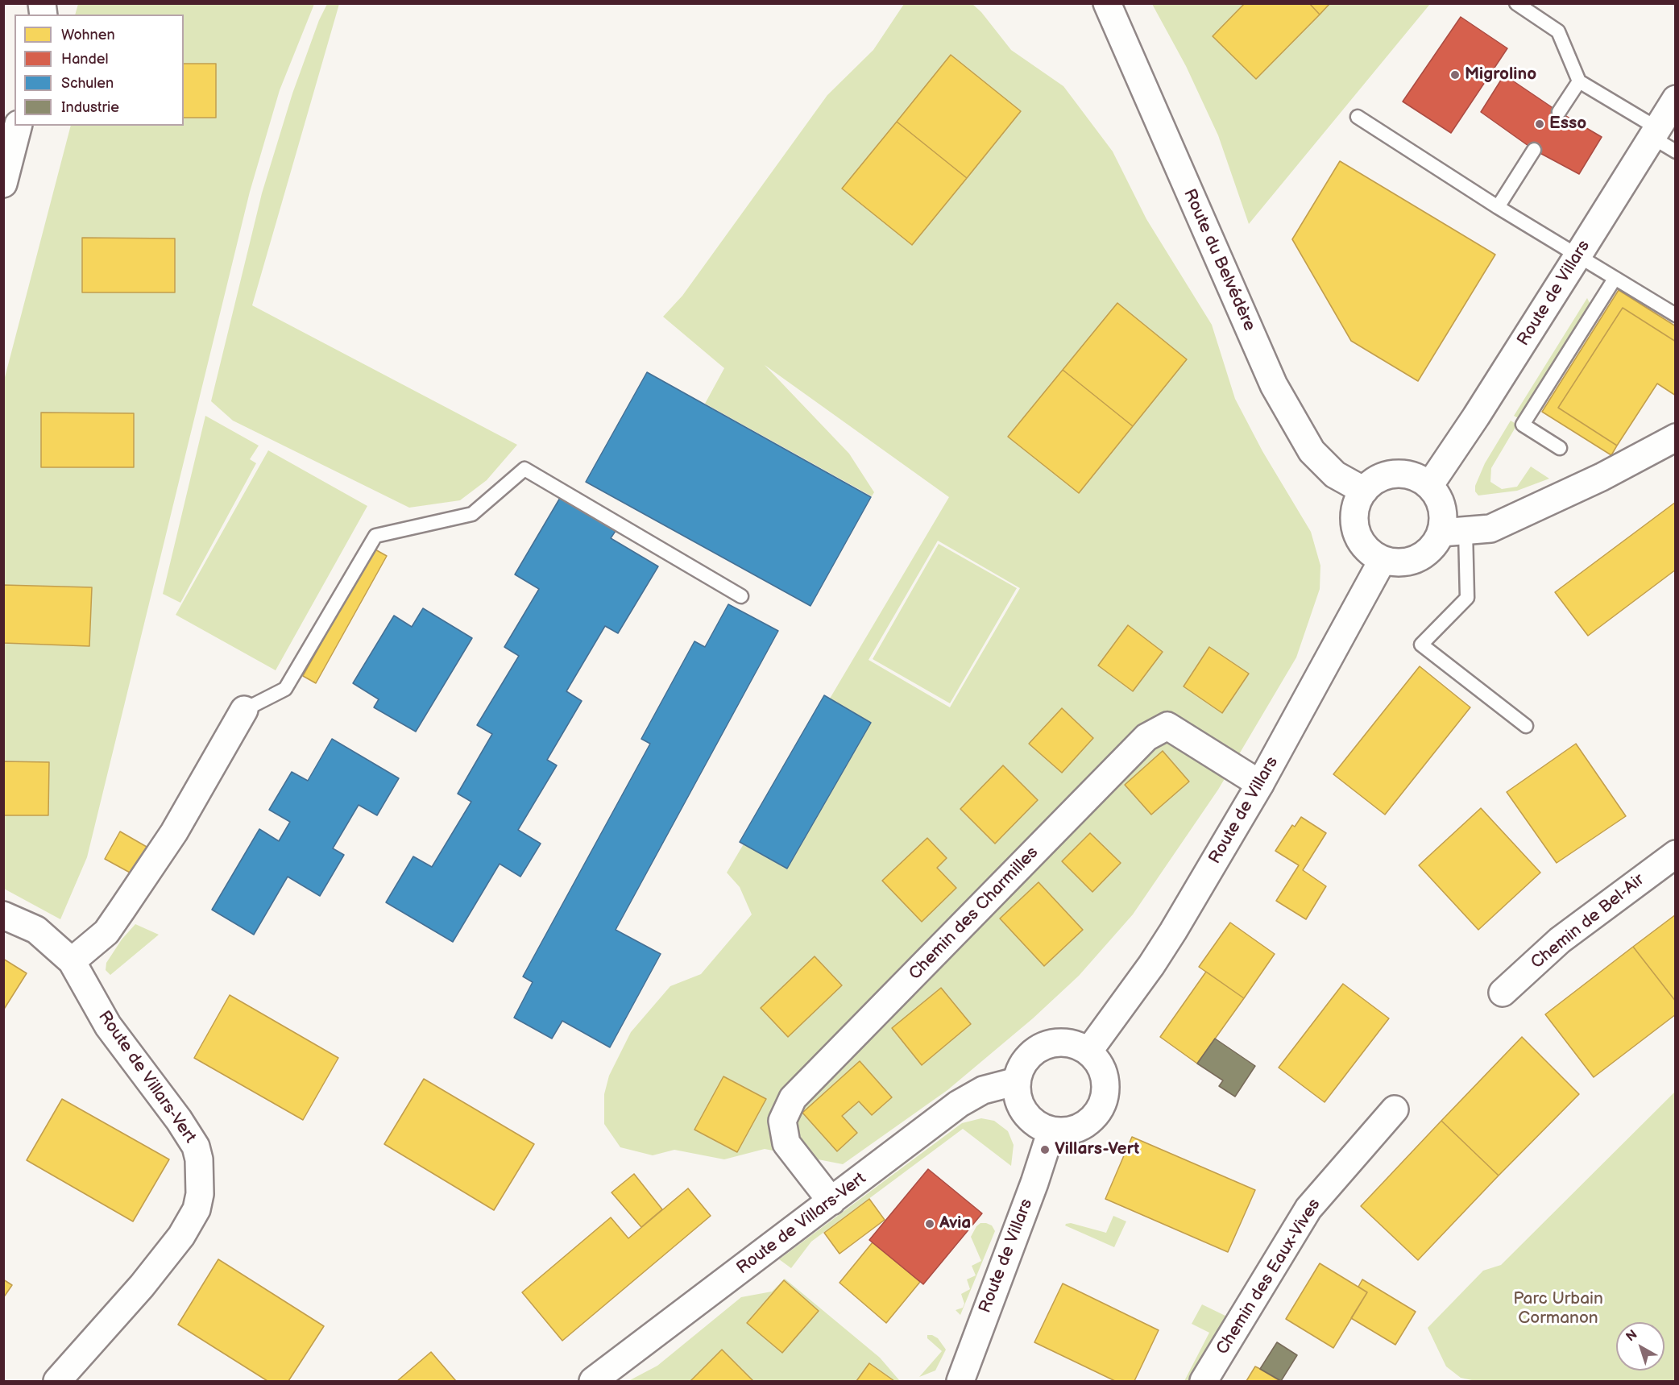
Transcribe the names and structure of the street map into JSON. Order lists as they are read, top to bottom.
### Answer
{
  "streets": {
    "street": [
      "Route du Belvédère",
      "Route de Villars",
      "Chemin des Charmilles",
      "Chemin de Bel-Air",
      "Route de Villars-Vert",
      "Chemin des Eaux-Vives"
    ]
  },
  "crossings": [
    ["Route du Belvédère", "Route de Villars"],
    ["Route de Villars", "Chemin des Charmilles"],
    ["Route de Villars", "Route de Villars-Vert"],
    ["Chemin des Charmilles", "Route de Villars-Vert"]
  ],
  "parks": ["Parc Urbain Cormanon"],
  "places": [
    "Migrolino",
    "Esso",
    "Villars-Vert",
    "Avia"
  ],
  "legend": [
    "Wohnen",
    "Handel",
    "Schulen",
    "Industrie"
  ],
  "north": "top left"
}
